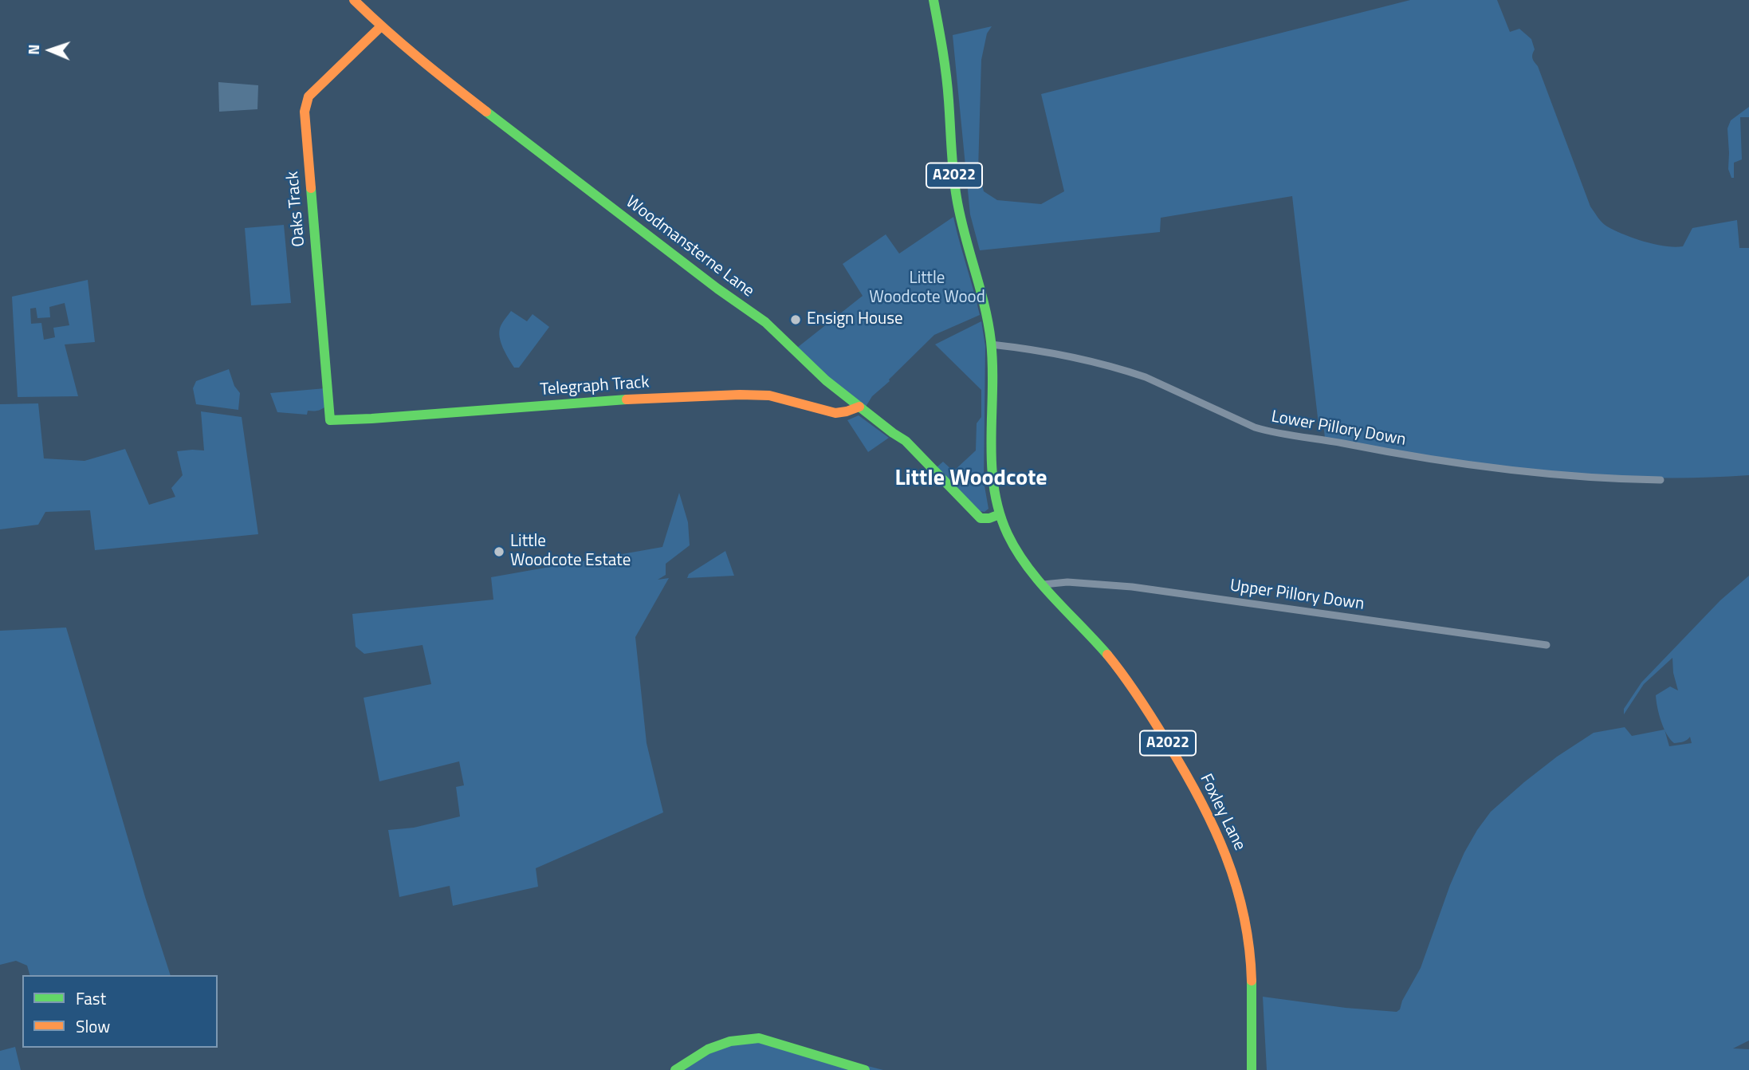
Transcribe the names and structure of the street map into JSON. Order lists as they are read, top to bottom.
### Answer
{
  "streets": {
    "street": [
      "A2022",
      "Oaks Track",
      "Woodmansterne Lane",
      "Telegraph Track",
      "Lower Pillory Down",
      "Upper Pillory Down",
      "Foxley Lane"
    ]
  },
  "crossings": [
    ["A2022", "Woodmansterne Lane"],
    ["A2022", "Lower Pillory Down"],
    ["A2022", "Foxley Lane"],
    ["Oaks Track", "Woodmansterne Lane"],
    ["Oaks Track", "Telegraph Track"],
    ["Woodmansterne Lane", "Telegraph Track"],
    ["Woodmansterne Lane", "Foxley Lane"],
    ["Upper Pillory Down", "Foxley Lane"]
  ],
  "districts": ["Little Woodcote"],
  "parks": ["Little Woodcote Wood"],
  "places": ["Ensign House", "Little Woodcote Estate"],
  "legend": ["Fast", "Slow"],
  "north": "left"
}
